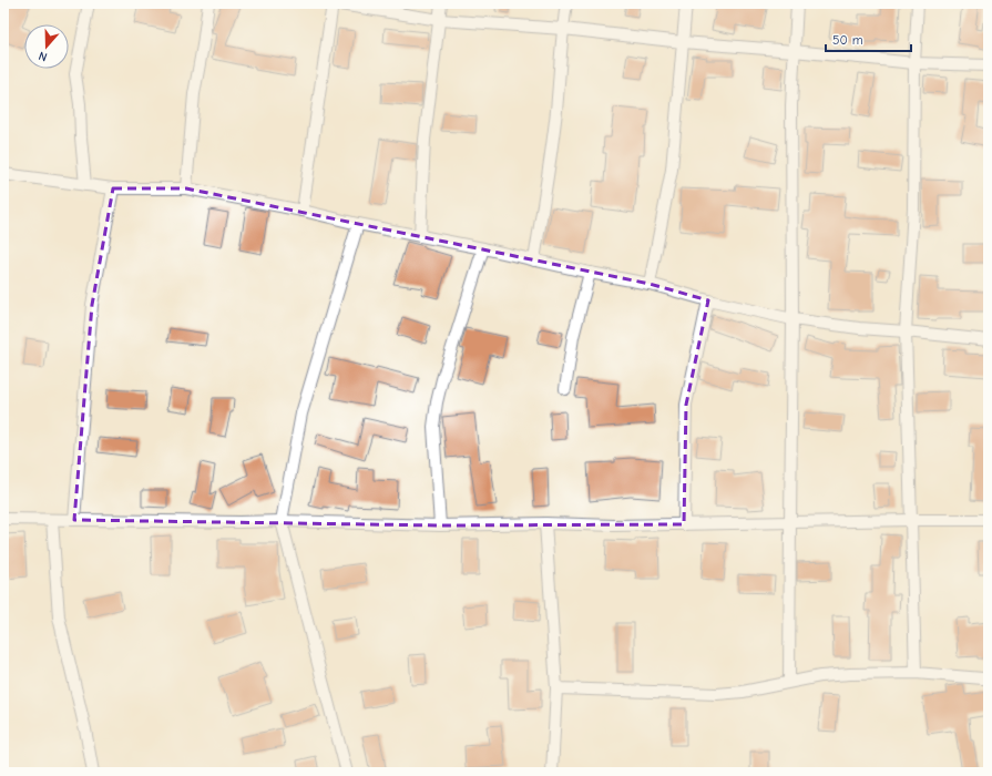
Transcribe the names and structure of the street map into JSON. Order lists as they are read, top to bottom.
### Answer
{
  "scale_bar": "50 m",
  "north": "bottom"
}
